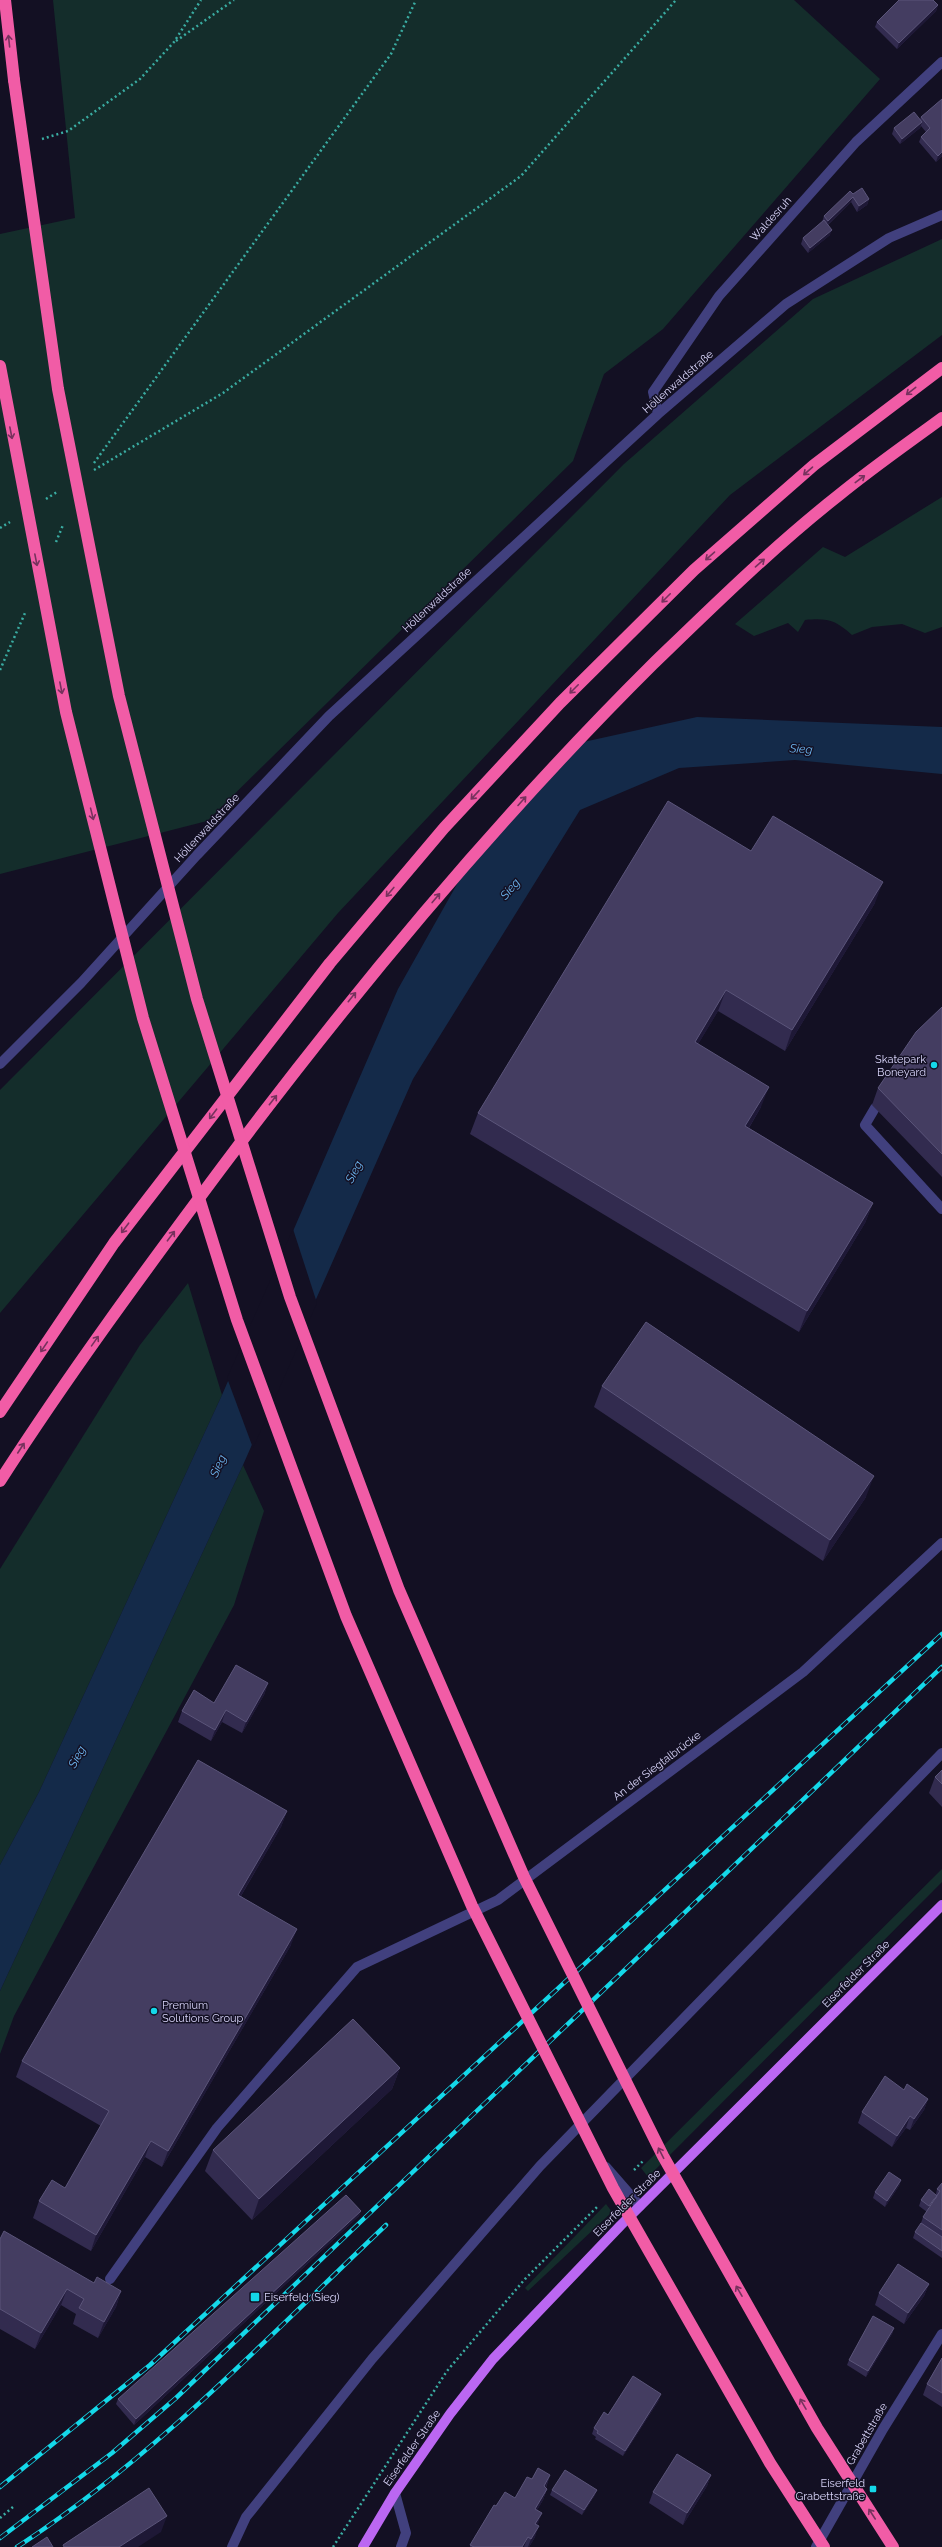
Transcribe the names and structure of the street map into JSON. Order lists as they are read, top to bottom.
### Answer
{
  "streets": {
    "main road": ["Eiserfelder Straße"],
    "street": [
      "Waldesruh",
      "Höllenwaldstraße",
      "An der Siegtalbrücke",
      "Grabettstraße"
    ]
  },
  "crossings": [
    ["Waldesruh", "Höllenwaldstraße"]
  ],
  "water": ["Sieg"],
  "places": {
    "other": ["Skatepark Boneyard", "Premium Solutions Group"],
    "transit": ["Eiserfeld (Sieg)", "Eiserfeld Grabettstraße"]
  }
}
